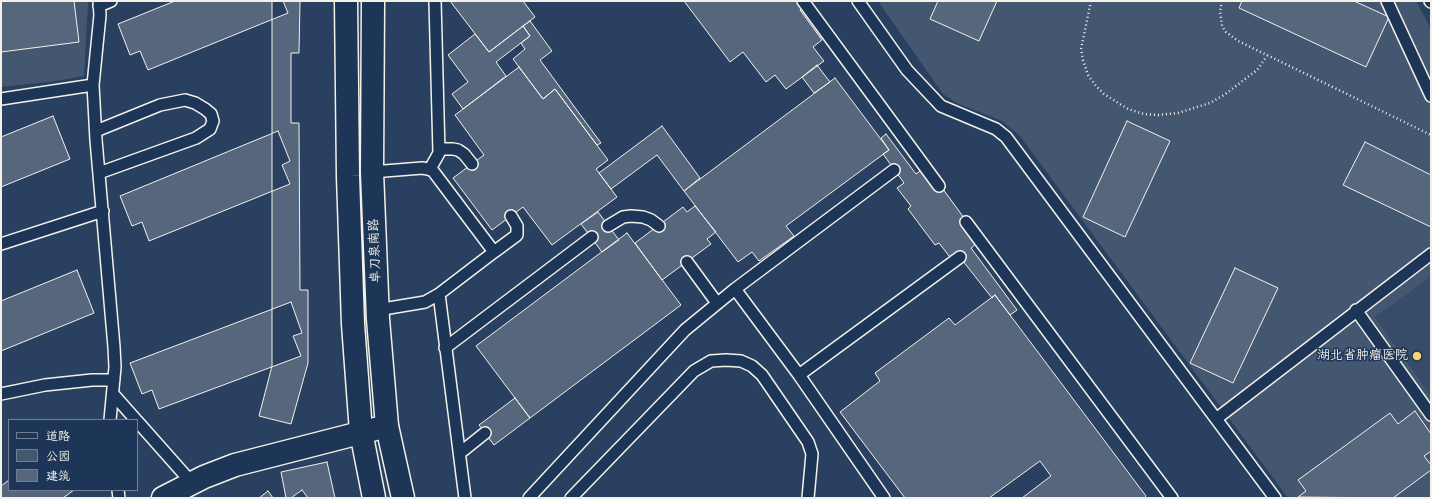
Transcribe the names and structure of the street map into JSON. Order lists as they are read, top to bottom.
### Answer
{
  "streets": {
    "street": ["卓刀泉南路"]
  },
  "places": ["湖北省肿瘤医院"],
  "legend": ["道路", "公园", "建筑"]
}
